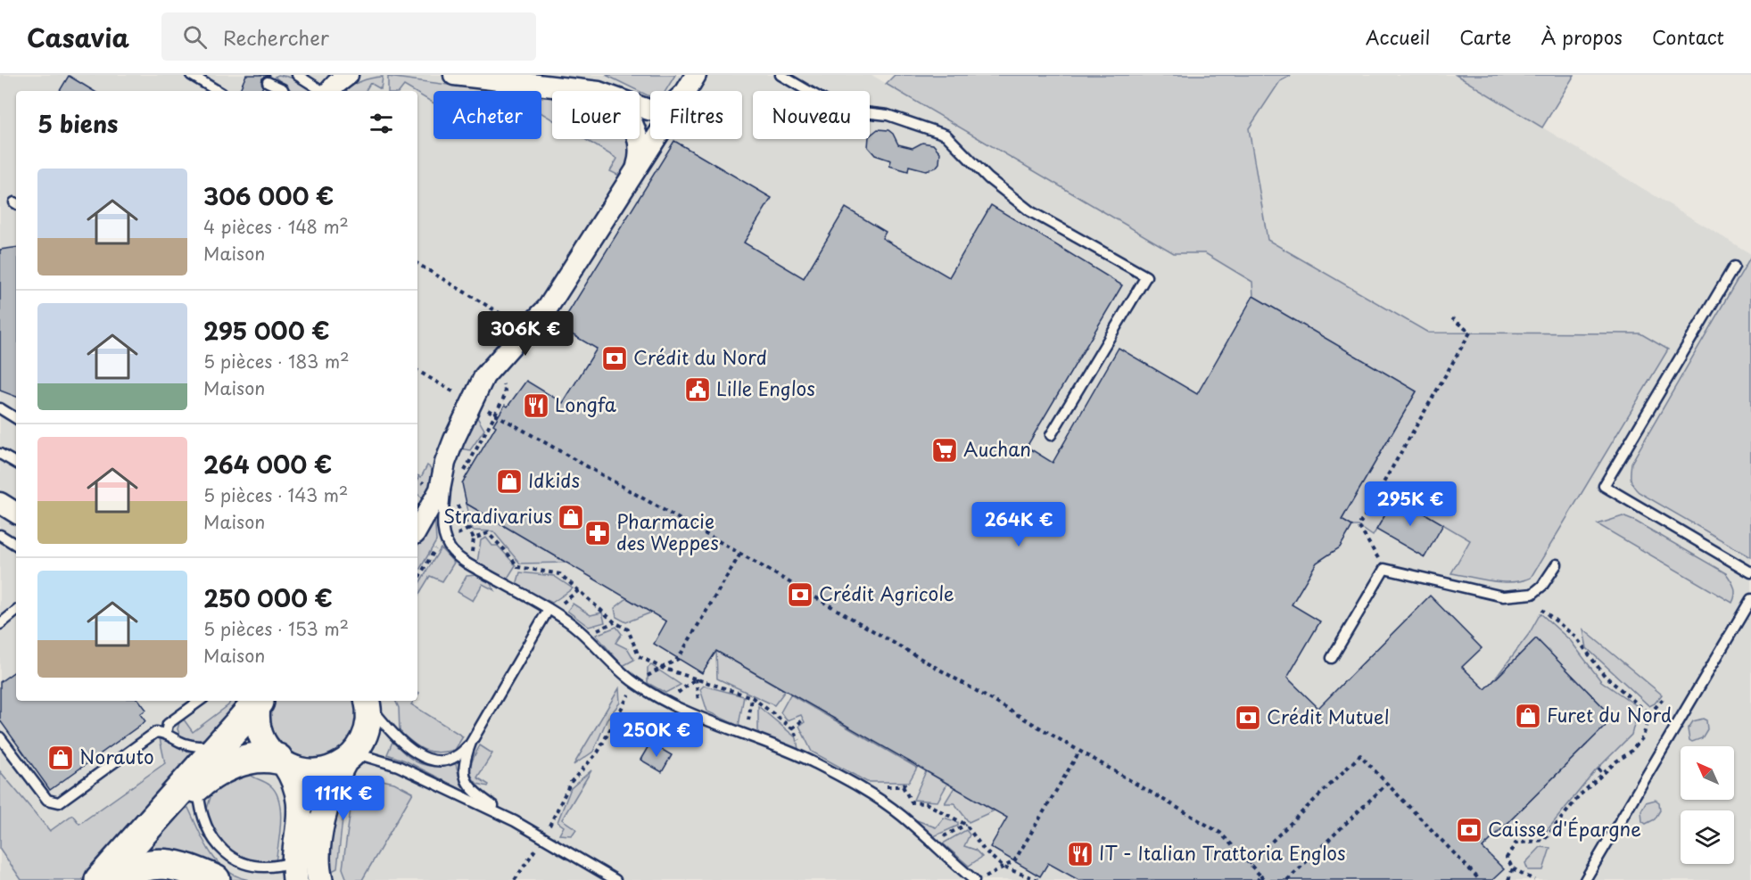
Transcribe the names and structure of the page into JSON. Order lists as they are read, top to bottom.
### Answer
{
  "places": {
    "bank": [
      "Crédit du Nord",
      "Crédit Agricole",
      "Crédit Mutuel",
      "Caisse d'Épargne"
    ],
    "public building": ["Lille Englos"],
    "restaurant": ["Longfa", "IT - Italian Trattoria Englos"],
    "supermarket": ["Auchan"],
    "shop": [
      "Idkids",
      "Stradivarius",
      "Furet du Nord",
      "Norauto"
    ],
    "pharmacy": ["Pharmacie des Weppes"]
  },
  "north": "top left",
  "page": {
    "header": "Casavia",
    "search": "Rechercher",
    "nav": [
      "Accueil",
      "Carte",
      "À propos",
      "Contact"
    ],
    "chip": [
      "Acheter",
      "Louer",
      "Filtres",
      "Nouveau"
    ],
    "heading": "5 biens",
    "list": [
      {
        "name": "306 000 €",
        "note": "4 pièces · 148 m² · Maison"
      },
      {
        "name": "295 000 €",
        "note": "5 pièces · 183 m² · Maison"
      },
      {
        "name": "264 000 €",
        "note": "5 pièces · 143 m² · Maison"
      },
      {
        "name": "250 000 €",
        "note": "5 pièces · 153 m² · Maison"
      }
    ],
    "price": [
      "306K €",
      "295K €",
      "264K €",
      "250K €",
      "111K €"
    ]
  }
}
